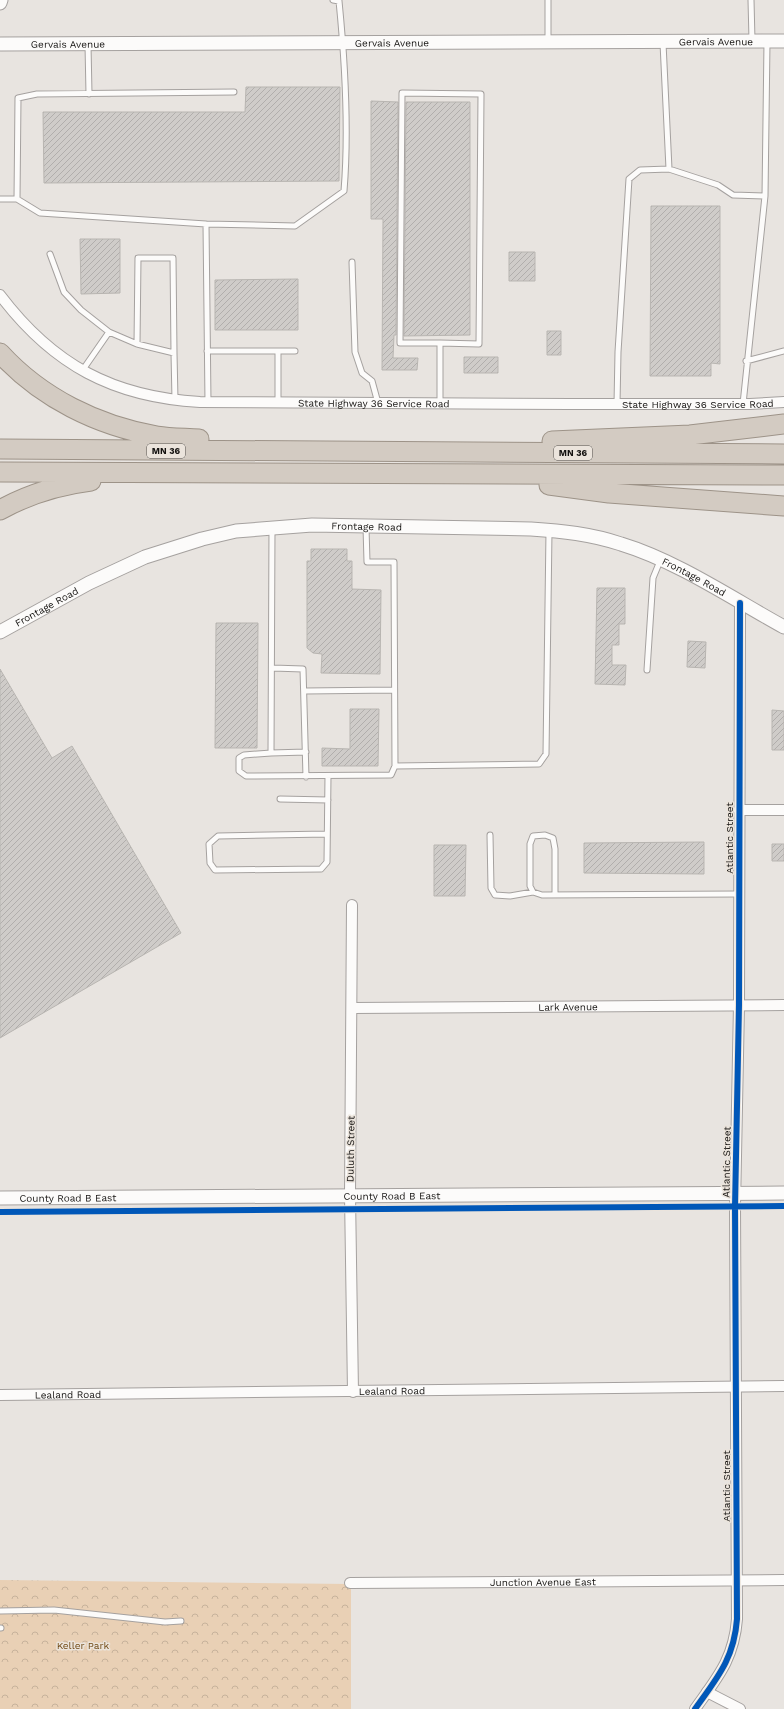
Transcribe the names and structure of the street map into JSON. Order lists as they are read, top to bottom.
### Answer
{
  "streets": {
    "highway": ["MN 36"],
    "street": [
      "Gervais Avenue",
      "State Highway 36 Service Road",
      "Frontage Road",
      "Atlantic Street",
      "Lark Avenue",
      "Duluth Street",
      "County Road B East",
      "Lealand Road",
      "Junction Avenue East"
    ]
  },
  "crossings": [
    ["Frontage Road", "Atlantic Street"],
    ["Atlantic Street", "Lark Avenue"],
    ["Atlantic Street", "County Road B East"],
    ["Atlantic Street", "Lealand Road"],
    ["Atlantic Street", "Junction Avenue East"],
    ["Lark Avenue", "Duluth Street"],
    ["Duluth Street", "County Road B East"],
    ["Duluth Street", "Lealand Road"]
  ],
  "parks": ["Keller Park"]
}
